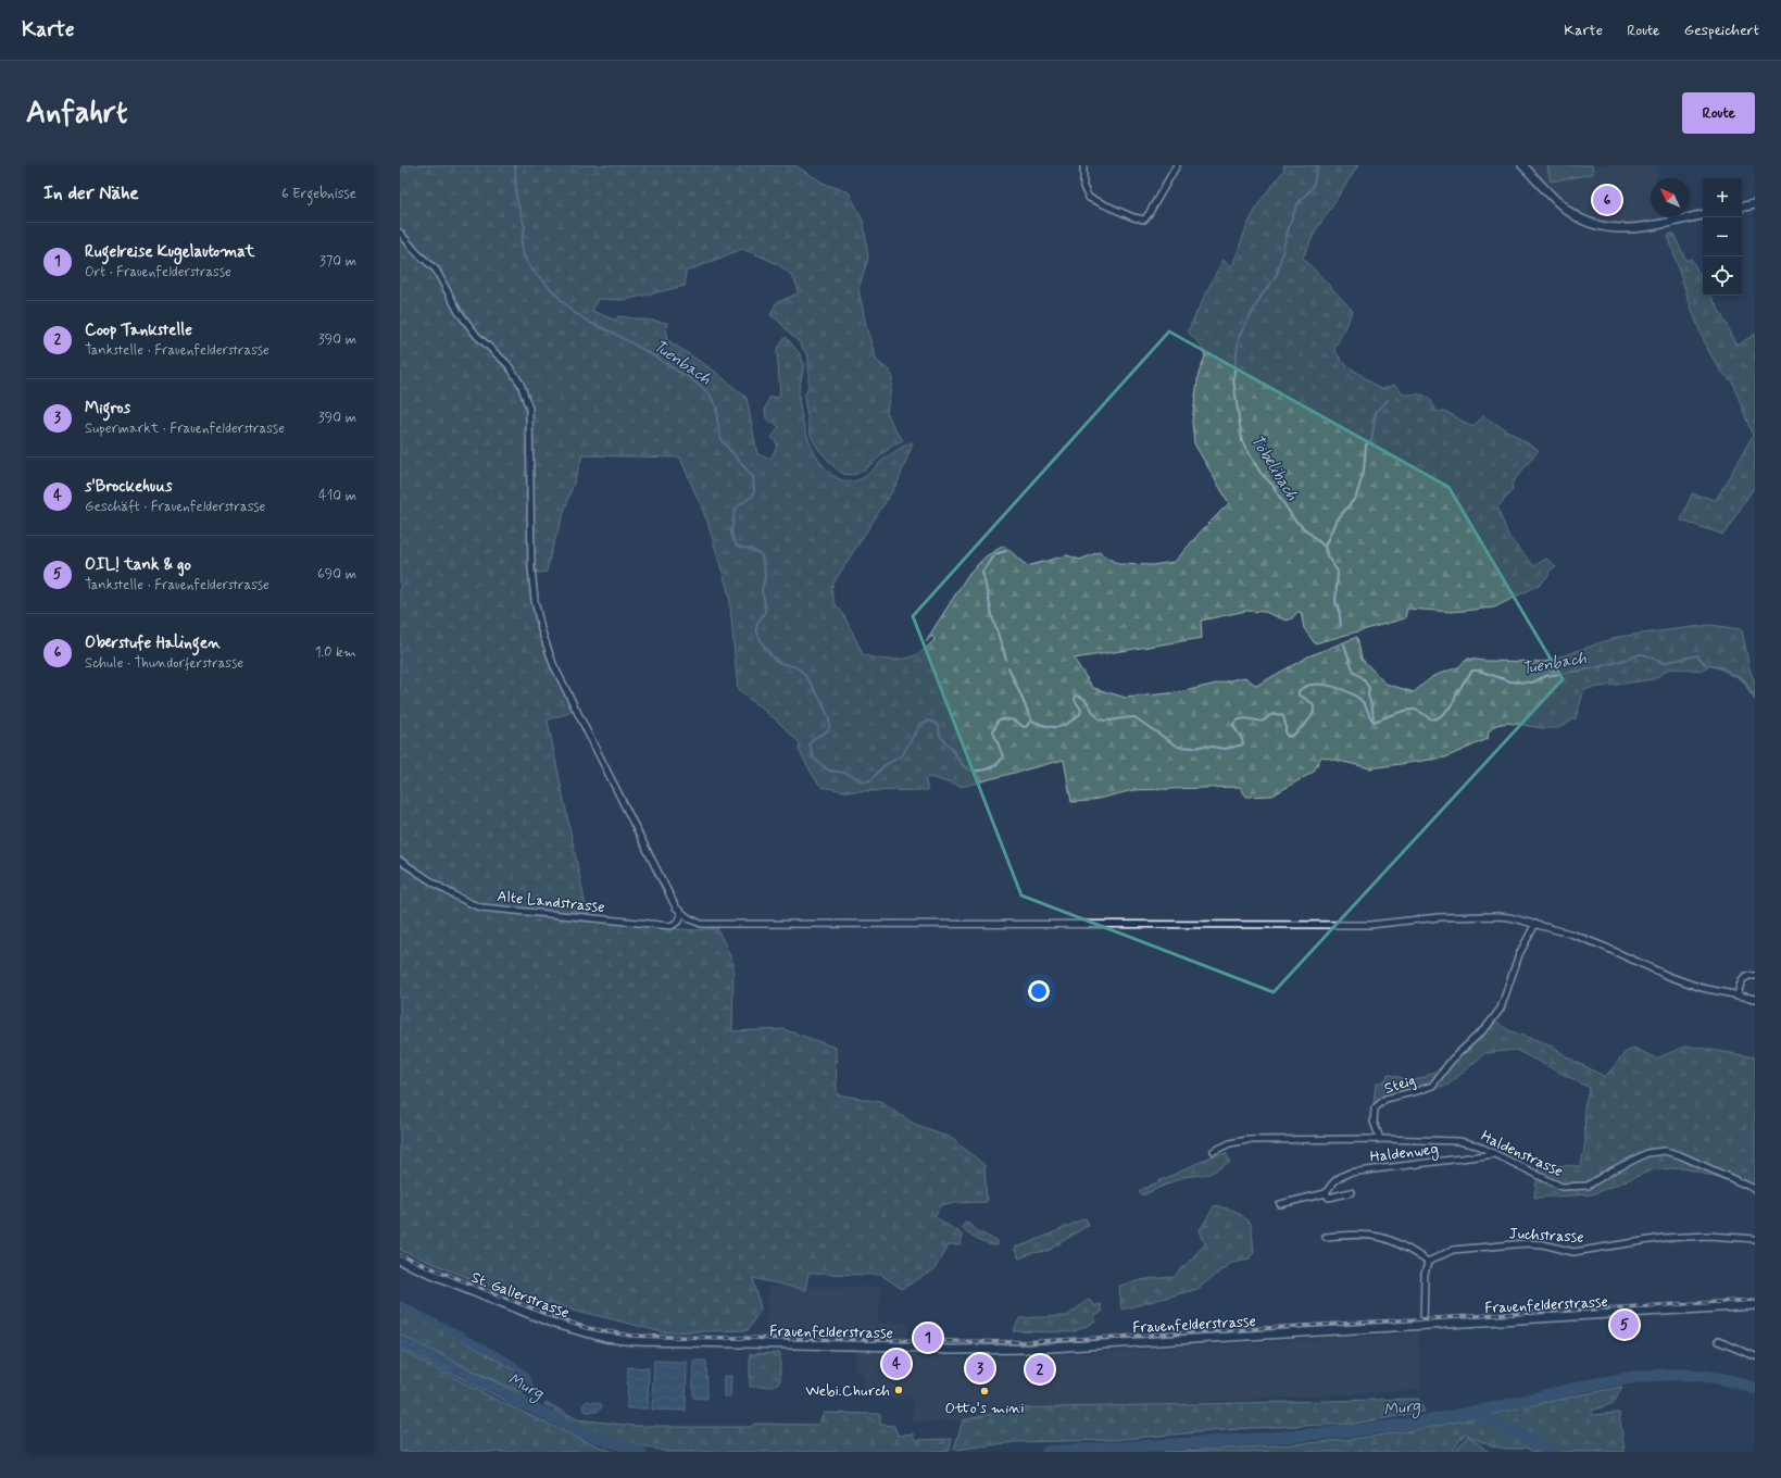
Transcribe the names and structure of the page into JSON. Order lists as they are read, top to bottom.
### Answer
{
  "streets": {
    "main road": ["St. Gallerstrasse", "Frauenfelderstrasse"],
    "street": [
      "Alte Landstrasse",
      "Steig",
      "Haldenweg",
      "Haldenstrasse",
      "Juchstrasse"
    ]
  },
  "crossings": [
    ["Steig", "Haldenstrasse"],
    ["Haldenweg", "Haldenstrasse"],
    ["St. Gallerstrasse", "Frauenfelderstrasse"]
  ],
  "water": ["Tuenbach", "Töbelibach", "Murg"],
  "places": ["Webi.Church", "Otto's mini"],
  "north": "top left",
  "page": {
    "header": "Karte",
    "nav": ["Karte", "Route", "Gespeichert"],
    "buttons": "Route",
    "title": "Anfahrt",
    "heading": ["In der Nähe", "6 Ergebnisse"],
    "map_buttons": ["+", "−"],
    "pins": [
      "6",
      "5",
      "1",
      "4",
      "3",
      "2"
    ],
    "list": [
      {
        "mark": "1",
        "name": "Rugelreise Kugelautomat",
        "note": "Ort · Frauenfelderstrasse",
        "value": "370 m"
      },
      {
        "mark": "2",
        "name": "Coop Tankstelle",
        "note": "Tankstelle · Frauenfelderstrasse",
        "value": "390 m"
      },
      {
        "mark": "3",
        "name": "Migros",
        "note": "Supermarkt · Frauenfelderstrasse",
        "value": "390 m"
      },
      {
        "mark": "4",
        "name": "s'Brockehuus",
        "note": "Geschäft · Frauenfelderstrasse",
        "value": "410 m"
      },
      {
        "mark": "5",
        "name": "OIL! tank & go",
        "note": "Tankstelle · Frauenfelderstrasse",
        "value": "690 m"
      },
      {
        "mark": "6",
        "name": "Oberstufe Halingen",
        "note": "Schule · Thundorferstrasse",
        "value": "1.0 km"
      }
    ]
  }
}
